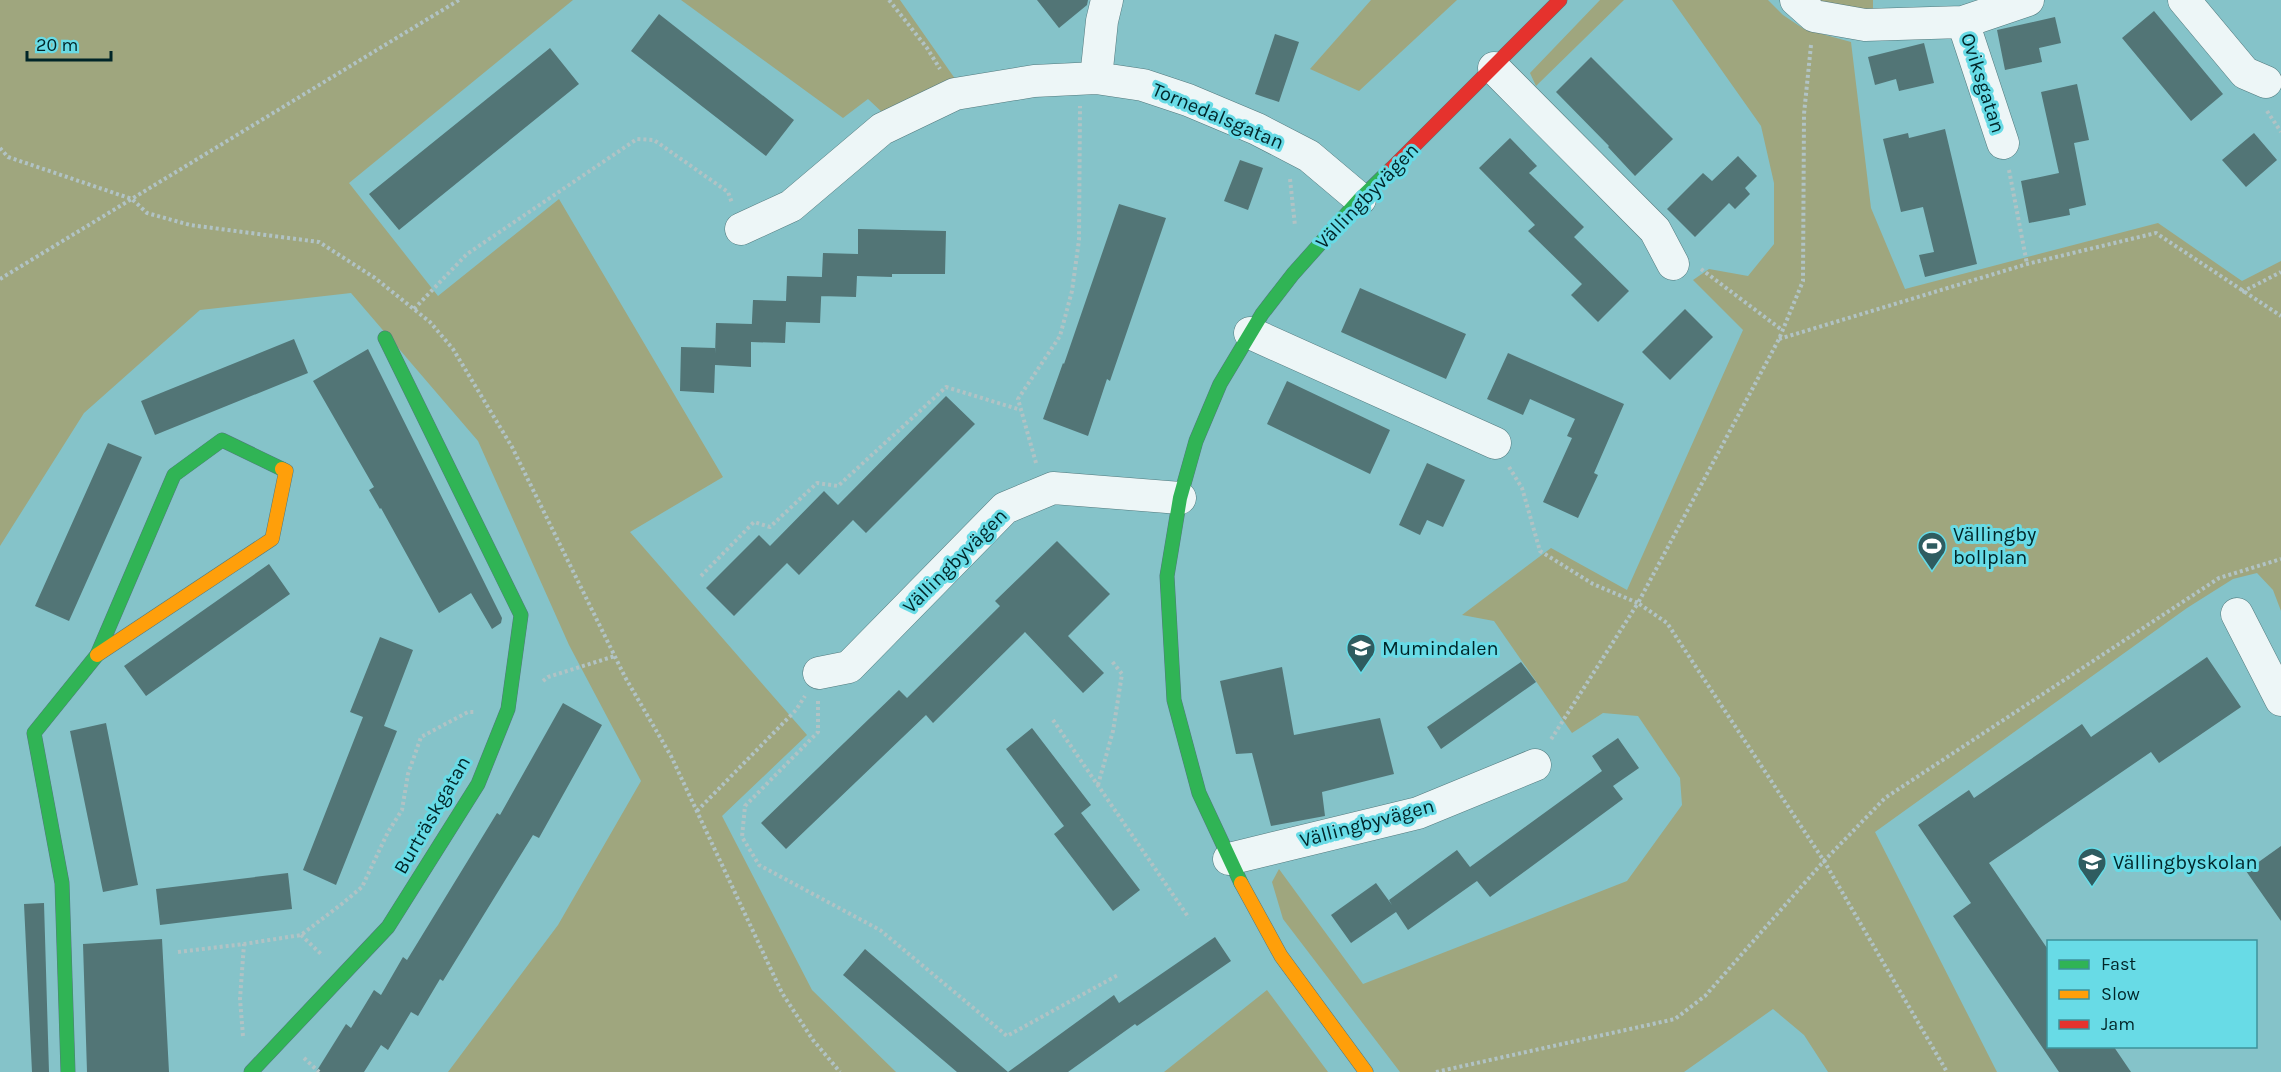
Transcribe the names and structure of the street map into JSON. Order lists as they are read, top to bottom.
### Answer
{
  "streets": {
    "street": [
      "Oviksgatan",
      "Tornedalsgatan",
      "Vällingbyvägen",
      "Burträskgatan"
    ]
  },
  "crossings": [
    ["Tornedalsgatan", "Vällingbyvägen"]
  ],
  "places": {
    "sports": ["Vällingby bollplan"],
    "school or university": ["Mumindalen", "Vällingbyskolan"]
  },
  "legend": ["Fast", "Slow", "Jam"],
  "scale_bar": "20 m"
}
